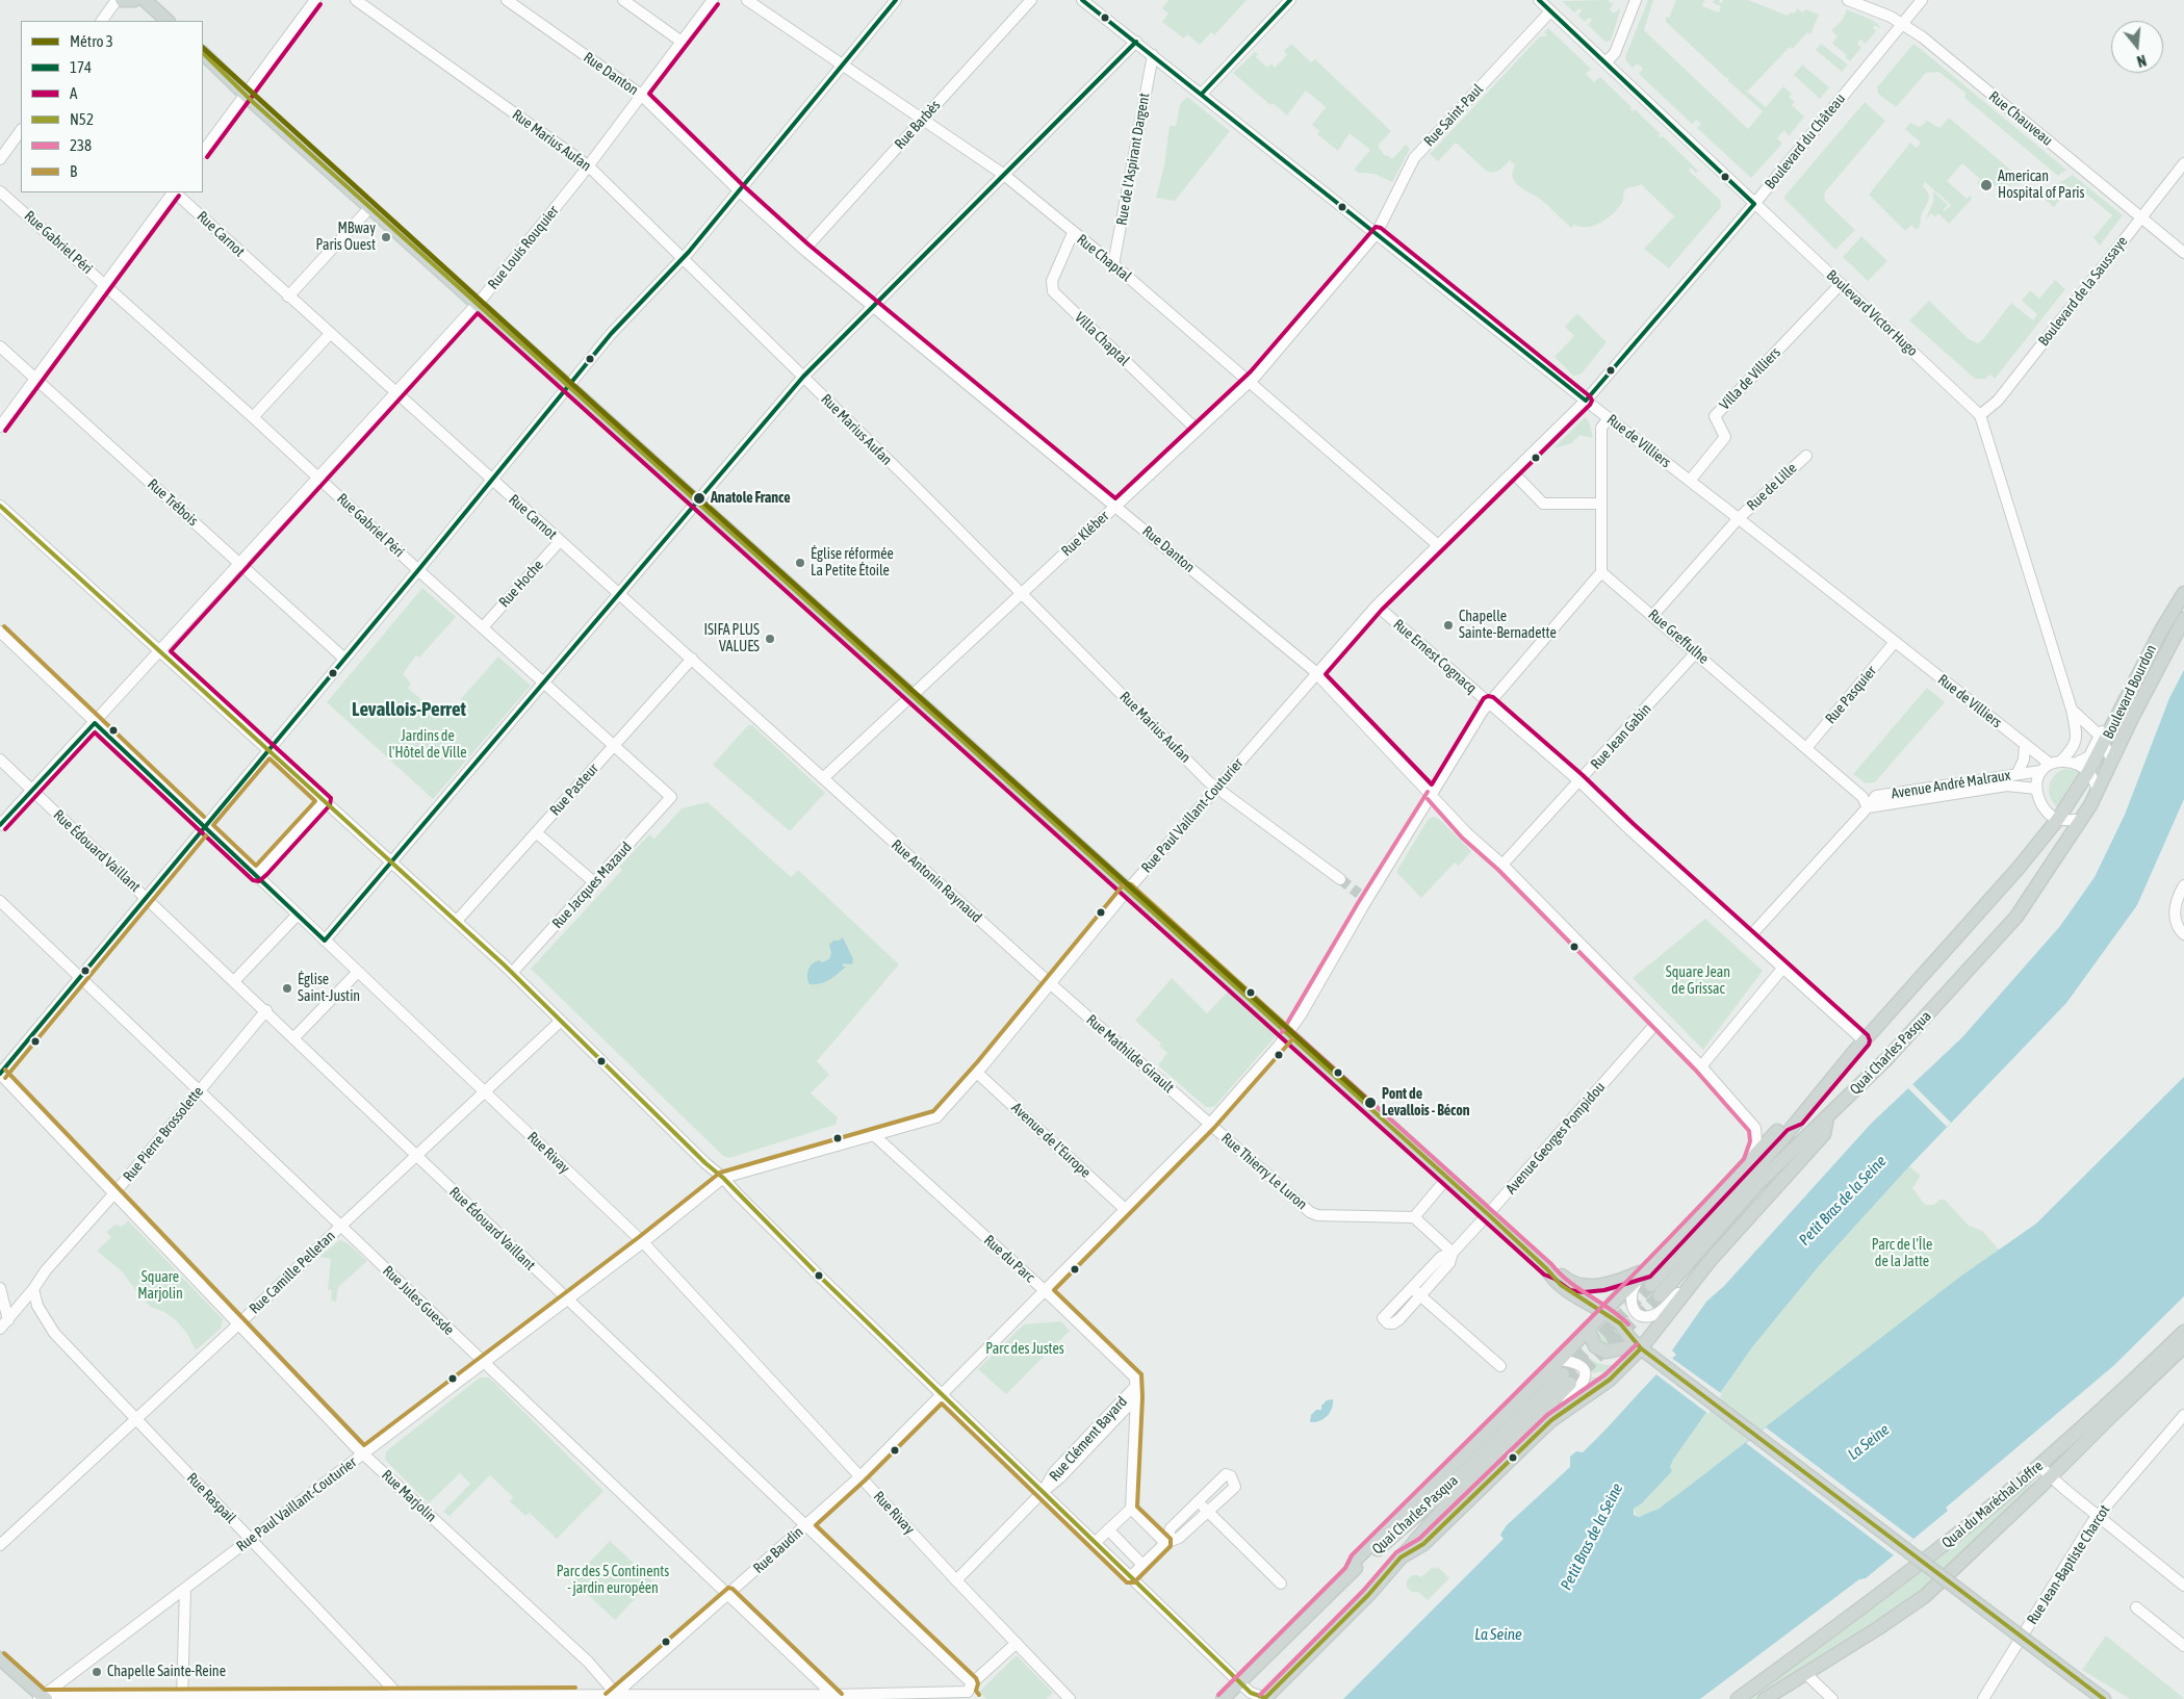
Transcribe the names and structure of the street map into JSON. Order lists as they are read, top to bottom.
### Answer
{
  "streets": {
    "main road": ["Boulevard Bourdon", "Quai Charles Pasqua", "Quai du Maréchal Joffre"],
    "street": [
      "Rue Danton",
      "Rue Saint-Paul",
      "Rue Chauveau",
      "Rue Barbès",
      "Rue Marius Aufan",
      "Boulevard du Château",
      "Rue de l'Aspirant Dargent",
      "Rue Carnot",
      "Rue Gabriel Péri",
      "Rue Louis Rouquier",
      "Rue Chaptal",
      "Boulevard de la Saussaye",
      "Boulevard Victor Hugo",
      "Villa Chaptal",
      "Villa de Villiers",
      "Rue de Villiers",
      "Rue de Lille",
      "Rue Trébois",
      "Rue Kléber",
      "Rue Hoche",
      "Rue Greffulhe",
      "Rue Ernest Cognacq",
      "Rue Pasquier",
      "Rue Jean Gabin",
      "Avenue André Malraux",
      "Rue Pasteur",
      "Rue Paul Vaillant-Couturier",
      "Rue Édouard Vaillant",
      "Rue Antonin Raynaud",
      "Rue Jacques Mazaud",
      "Rue Mathilde Girault",
      "Rue Pierre Brossolette",
      "Avenue Georges Pompidou",
      "Avenue de l'Europe",
      "Rue Rivay",
      "Rue Thierry Le Luron",
      "Rue du Parc",
      "Rue Camille Pelletan",
      "Rue Jules Guesde",
      "Rue Clément Bayard",
      "Rue Marjolin",
      "Rue Raspail",
      "Rue Baudin",
      "Rue Jean-Baptiste Charcot"
    ]
  },
  "crossings": [
    ["Rue Danton", "Rue Barbès"],
    ["Rue Danton", "Rue Louis Rouquier"],
    ["Rue Danton", "Rue Kléber"],
    ["Rue Danton", "Rue Jean Gabin"],
    ["Rue Danton", "Rue Paul Vaillant-Couturier"],
    ["Rue Danton", "Avenue Georges Pompidou"],
    ["Rue Danton", "Rue Baudin"],
    ["Rue Saint-Paul", "Boulevard Victor Hugo"],
    ["Rue Saint-Paul", "Rue de Villiers"],
    ["Rue Saint-Paul", "Rue Kléber"],
    ["Rue Chauveau", "Boulevard du Château"],
    ["Rue Chauveau", "Boulevard de la Saussaye"],
    ["Rue Barbès", "Rue Chaptal"],
    ["Rue Marius Aufan", "Rue Louis Rouquier"],
    ["Rue Marius Aufan", "Rue Kléber"],
    ["Rue Marius Aufan", "Rue Paul Vaillant-Couturier"],
    ["Boulevard du Château", "Boulevard Victor Hugo"],
    ["Boulevard du Château", "Rue de Villiers"],
    ["Boulevard du Château", "Rue Paul Vaillant-Couturier"],
    ["Rue de l'Aspirant Dargent", "Rue Chaptal"],
    ["Rue de l'Aspirant Dargent", "Rue de Villiers"],
    ["Rue Carnot", "Rue Louis Rouquier"],
    ["Rue Carnot", "Rue Kléber"],
    ["Rue Carnot", "Rue Hoche"],
    ["Rue Carnot", "Rue Pasteur"],
    ["Rue Carnot", "Rue Antonin Raynaud"],
    ["Rue Gabriel Péri", "Rue Louis Rouquier"],
    ["Rue Gabriel Péri", "Rue Hoche"],
    ["Rue Gabriel Péri", "Rue Pasteur"],
    ["Rue Gabriel Péri", "Rue Jacques Mazaud"],
    ["Rue Louis Rouquier", "Rue Trébois"],
    ["Rue Louis Rouquier", "Rue Édouard Vaillant"],
    ["Rue Louis Rouquier", "Rue Rivay"],
    ["Rue Chaptal", "Villa Chaptal"],
    ["Rue Chaptal", "Rue Kléber"],
    ["Rue Chaptal", "Rue Paul Vaillant-Couturier"],
    ["Boulevard de la Saussaye", "Boulevard Victor Hugo"],
    ["Boulevard Victor Hugo", "Villa de Villiers"],
    ["Boulevard Victor Hugo", "Rue de Villiers"],
    ["Boulevard Victor Hugo", "Avenue André Malraux"],
    ["Villa Chaptal", "Rue Kléber"],
    ["Villa de Villiers", "Rue de Villiers"],
    ["Rue de Villiers", "Rue de Lille"],
    ["Rue de Villiers", "Rue Kléber"],
    ["Rue de Villiers", "Rue Pasquier"],
    ["Rue de Villiers", "Rue Paul Vaillant-Couturier"],
    ["Rue de Lille", "Rue Greffulhe"],
    ["Rue Kléber", "Rue Antonin Raynaud"],
    ["Rue Greffulhe", "Rue Pasquier"],
    ["Rue Greffulhe", "Rue Jean Gabin"],
    ["Rue Greffulhe", "Avenue André Malraux"],
    ["Rue Greffulhe", "Rue Baudin"],
    ["Rue Ernest Cognacq", "Rue Jean Gabin"],
    ["Rue Ernest Cognacq", "Avenue André Malraux"],
    ["Rue Ernest Cognacq", "Rue Paul Vaillant-Couturier"],
    ["Rue Ernest Cognacq", "Quai Charles Pasqua"],
    ["Rue Ernest Cognacq", "Rue Baudin"],
    ["Boulevard Bourdon", "Quai Charles Pasqua"],
    ["Rue Paul Vaillant-Couturier", "Rue Édouard Vaillant"],
    ["Rue Paul Vaillant-Couturier", "Rue Antonin Raynaud"],
    ["Rue Paul Vaillant-Couturier", "Rue Mathilde Girault"],
    ["Rue Paul Vaillant-Couturier", "Avenue de l'Europe"],
    ["Rue Paul Vaillant-Couturier", "Rue Rivay"],
    ["Rue Paul Vaillant-Couturier", "Rue du Parc"],
    ["Rue Paul Vaillant-Couturier", "Rue Jules Guesde"],
    ["Rue Paul Vaillant-Couturier", "Rue Marjolin"],
    ["Rue Paul Vaillant-Couturier", "Rue Raspail"],
    ["Rue Édouard Vaillant", "Rue Pierre Brossolette"],
    ["Rue Édouard Vaillant", "Rue Camille Pelletan"],
    ["Rue Édouard Vaillant", "Rue Baudin"],
    ["Rue Antonin Raynaud", "Rue Mathilde Girault"],
    ["Rue Mathilde Girault", "Rue Thierry Le Luron"],
    ["Rue Mathilde Girault", "Rue Baudin"],
    ["Rue Pierre Brossolette", "Rue Jules Guesde"],
    ["Rue Pierre Brossolette", "Rue Marjolin"],
    ["Rue Pierre Brossolette", "Rue Raspail"],
    ["Avenue de l'Europe", "Rue Baudin"],
    ["Rue Rivay", "Rue Camille Pelletan"],
    ["Rue Rivay", "Rue Clément Bayard"],
    ["Rue Rivay", "Rue Baudin"],
    ["Rue Thierry Le Luron", "Rue Baudin"],
    ["Rue du Parc", "Rue Clément Bayard"],
    ["Rue du Parc", "Rue Baudin"],
    ["Rue Camille Pelletan", "Rue Jules Guesde"],
    ["Rue Camille Pelletan", "Rue Marjolin"],
    ["Rue Camille Pelletan", "Rue Raspail"],
    ["Rue Jules Guesde", "Rue Baudin"],
    ["Rue Marjolin", "Rue Baudin"]
  ],
  "districts": ["Levallois-Perret"],
  "water": ["Petit Bras de la Seine", "La Seine"],
  "parks": [
    "Jardins de l'Hôtel de Ville",
    "Square Jean de Grissac",
    "Parc de l'Île de la Jatte",
    "Square Marjolin",
    "Parc des Justes",
    "Parc des 5 Continents - jardin européen"
  ],
  "places": [
    "American Hospital of Paris",
    "MBway Paris Ouest",
    "Anatole France",
    "Église réformée La Petite Étoile",
    "Chapelle Sainte-Bernadette",
    "ISIFA PLUS VALUES",
    "Église Saint-Justin",
    "Pont de Levallois - Bécon",
    "Chapelle Sainte-Reine"
  ],
  "lines": [
    "transit line 174",
    "transit line A",
    "metro line 3",
    "transit line N52",
    "transit line B",
    "transit line 238"
  ],
  "legend": [
    "Métro 3",
    "174",
    "A",
    "N52",
    "238",
    "B"
  ],
  "north": "bottom"
}
